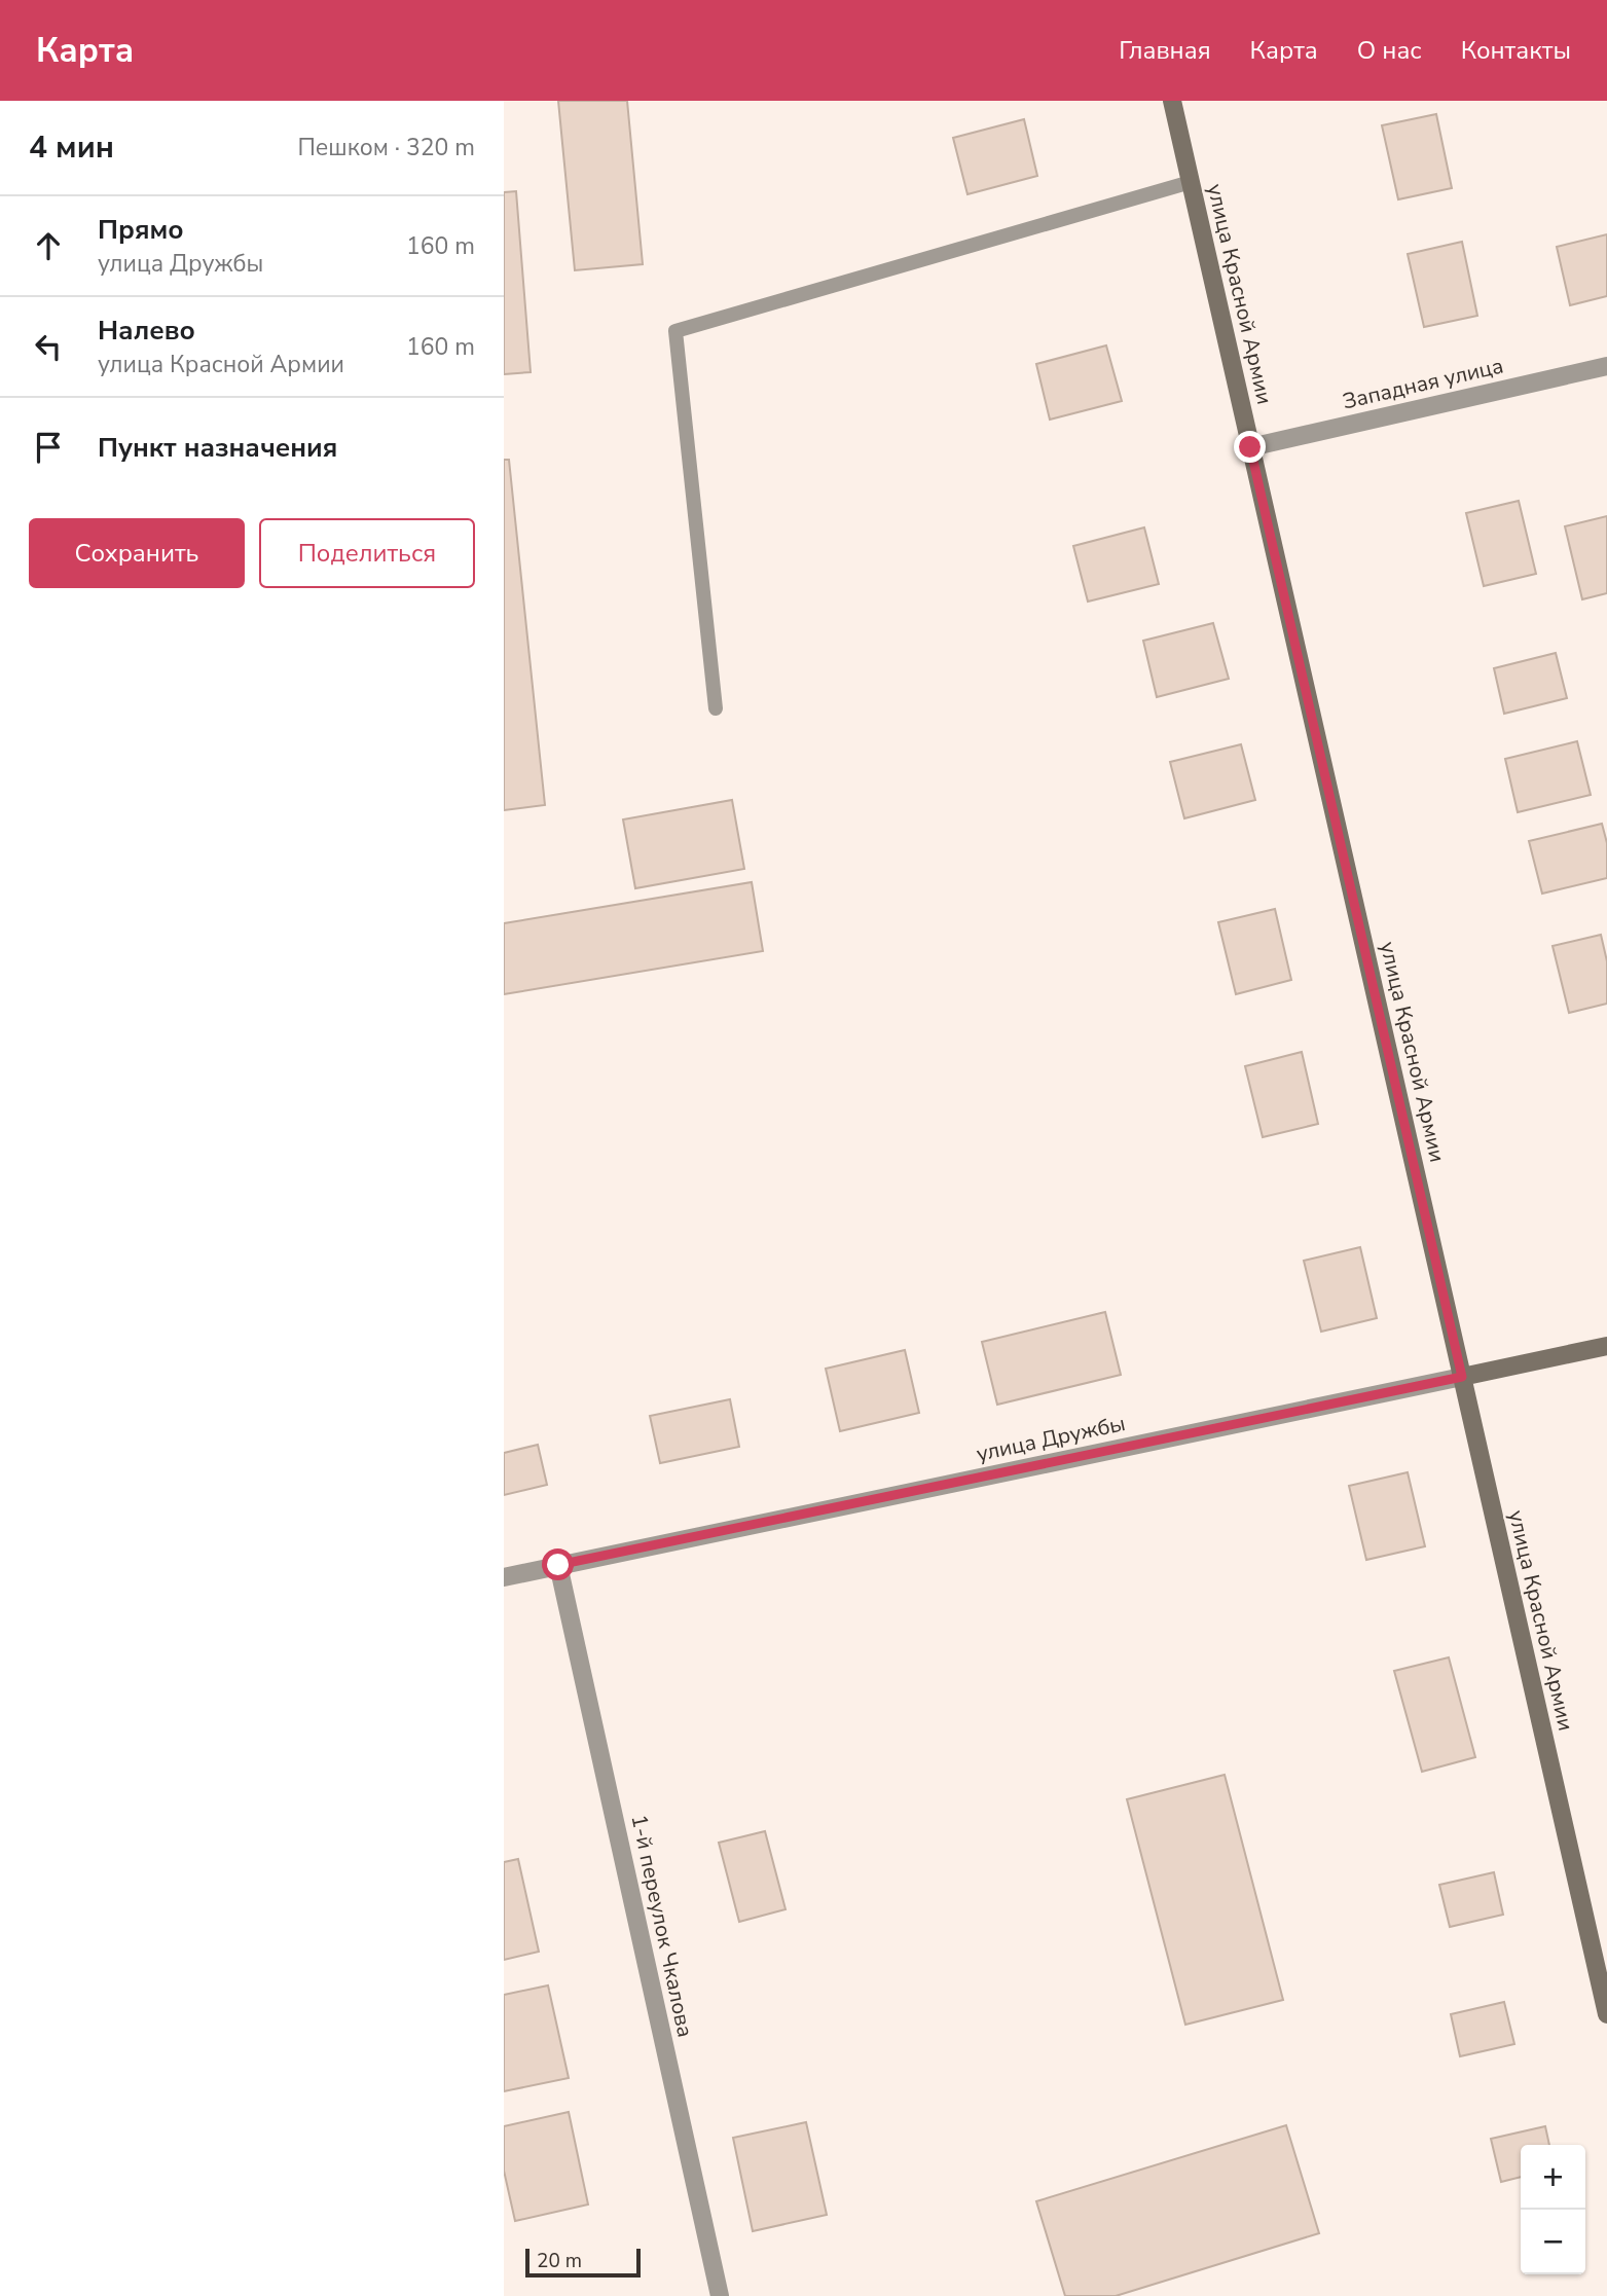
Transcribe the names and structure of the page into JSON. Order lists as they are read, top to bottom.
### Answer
{
  "streets": {
    "street": [
      "улица Красной Армии",
      "Западная улица",
      "улица Дружбы",
      "1-й переулок Чкалова"
    ]
  },
  "crossings": [
    ["улица Красной Армии", "Западная улица"],
    ["улица Красной Армии", "улица Дружбы"],
    ["улица Дружбы", "1-й переулок Чкалова"]
  ],
  "scale_bar": "20 m",
  "page": {
    "header": "Карта",
    "nav": [
      "Главная",
      "Карта",
      "О нас",
      "Контакты"
    ],
    "heading": ["4 мин", "Пешком · 320 m"],
    "list": [
      ["Прямо", "улица Дружбы", "160 m"],
      ["Налево", "улица Красной Армии", "160 m"],
      "Пункт назначения"
    ],
    "buttons": ["Сохранить", "Поделиться"],
    "map_buttons": ["+", "−"],
    "scale": "20 m"
  }
}
